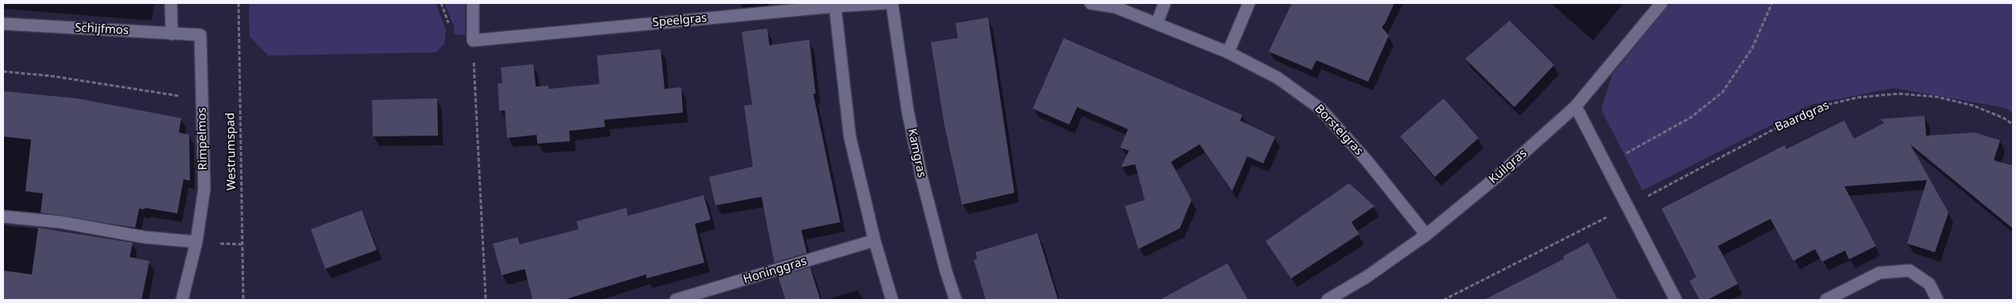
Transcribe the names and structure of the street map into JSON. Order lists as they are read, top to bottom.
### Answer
{
  "streets": {
    "street": [
      "Speelgras",
      "Schijfmos",
      "Borstelgras",
      "Rimpelmos",
      "Kamgras",
      "Kuilgras",
      "Honinggras"
    ],
    "path": ["Baardgras", "Westrumspad"]
  },
  "crossings": [
    ["Schijfmos", "Rimpelmos"],
    ["Borstelgras", "Kuilgras"]
  ]
}
